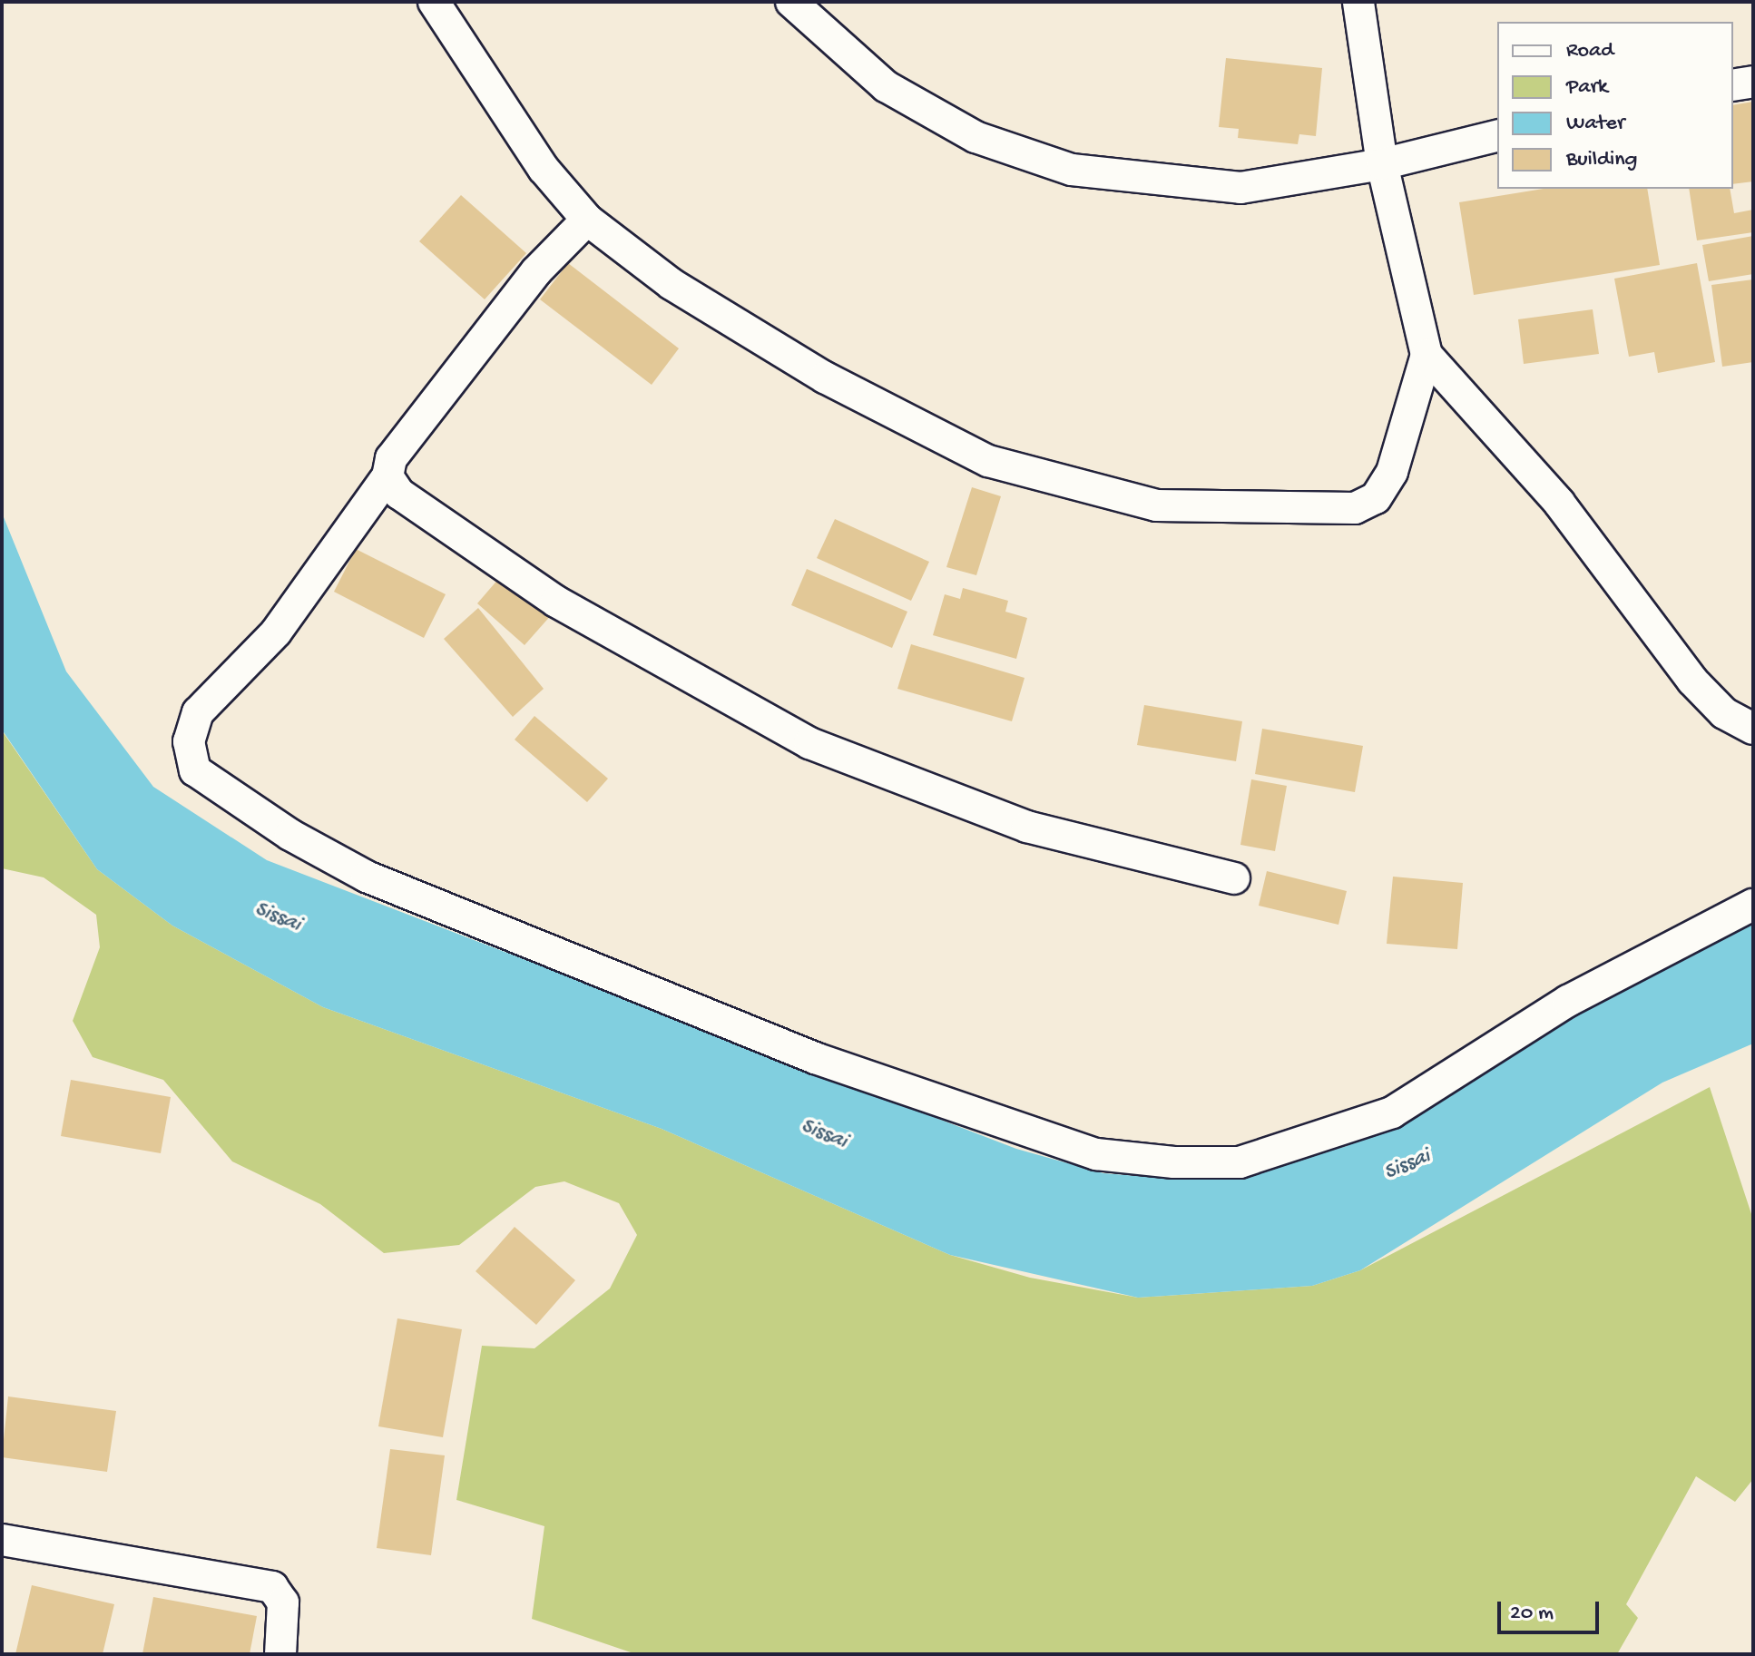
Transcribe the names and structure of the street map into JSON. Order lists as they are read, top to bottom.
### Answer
{
  "water": ["Sissai"],
  "legend": [
    "Road",
    "Park",
    "Water",
    "Building"
  ],
  "scale_bar": "20 m"
}
